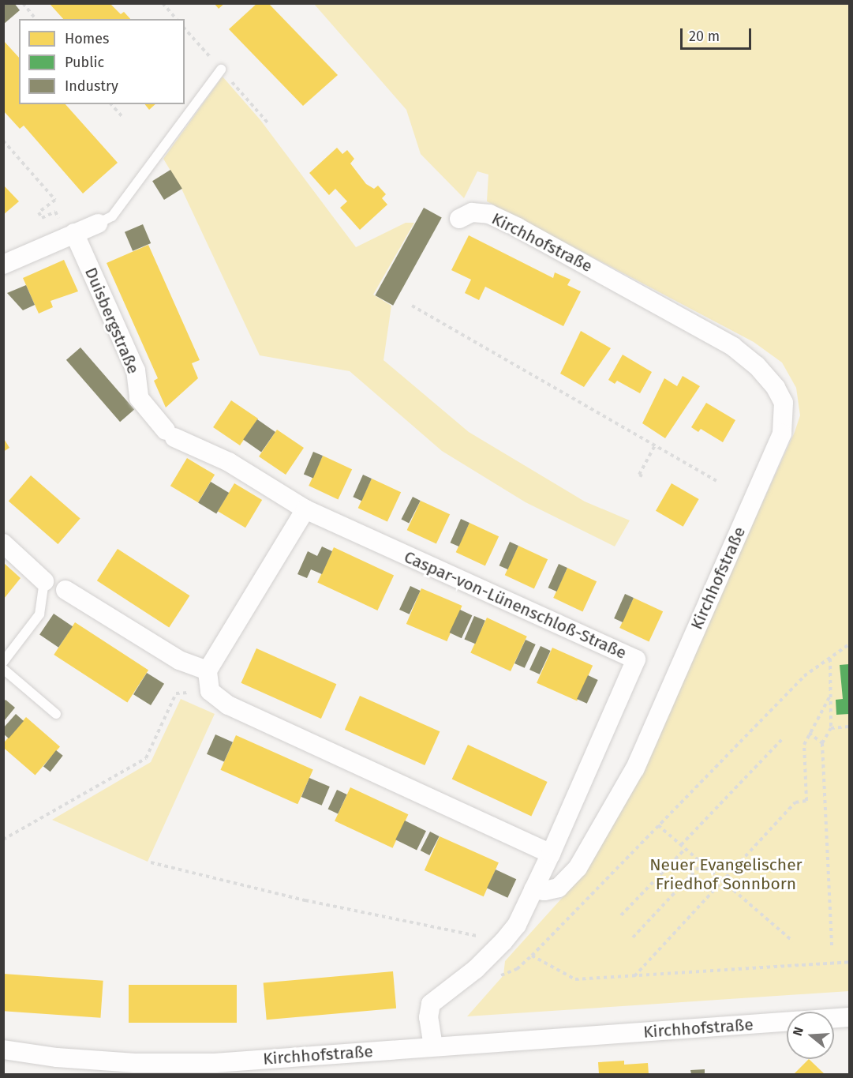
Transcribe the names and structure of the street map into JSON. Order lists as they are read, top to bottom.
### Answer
{
  "streets": {
    "street": ["Kirchhofstraße", "Duisbergstraße", "Caspar-von-Lünenschloß-Straße"]
  },
  "crossings": [
    ["Kirchhofstraße", "Caspar-von-Lünenschloß-Straße"],
    ["Duisbergstraße", "Caspar-von-Lünenschloß-Straße"]
  ],
  "parks": ["Neuer Evangelischer Friedhof Sonnborn"],
  "legend": ["Homes", "Public", "Industry"],
  "scale_bar": "20 m",
  "north": "left"
}
